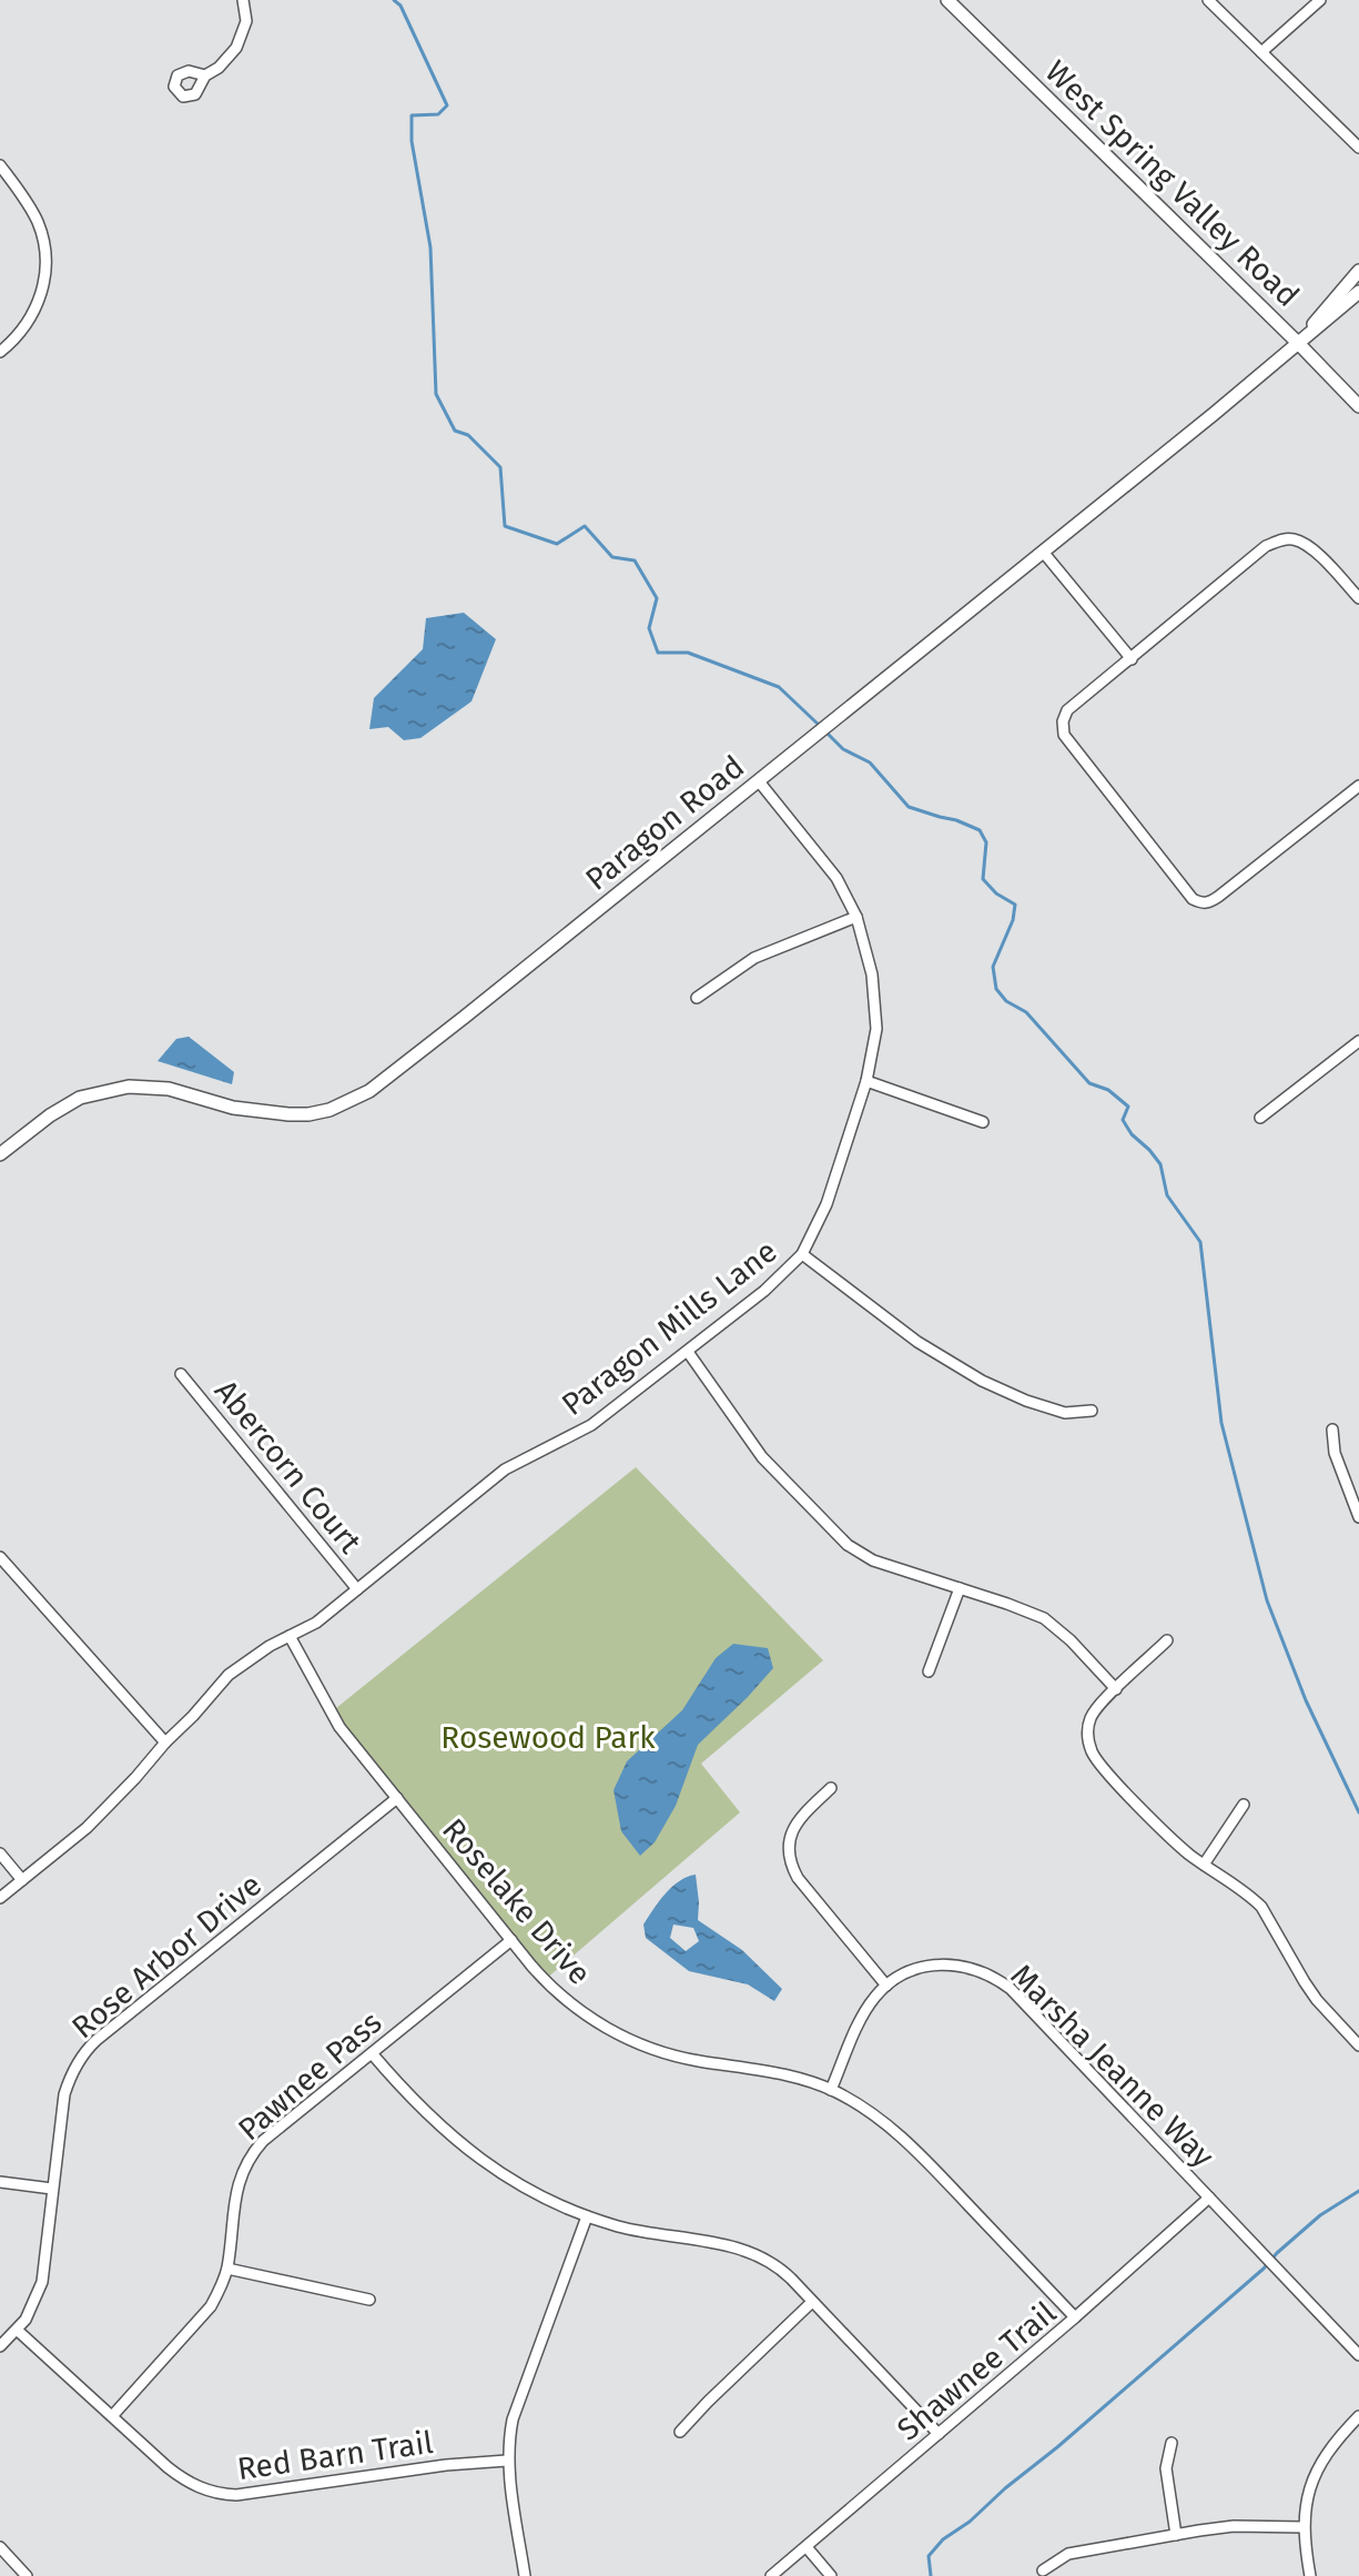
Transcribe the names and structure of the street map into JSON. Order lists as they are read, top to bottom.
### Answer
{
  "streets": {
    "street": [
      "West Spring Valley Road",
      "Paragon Road",
      "Paragon Mills Lane",
      "Abercorn Court",
      "Roselake Drive",
      "Rose Arbor Drive",
      "Marsha Jeanne Way",
      "Pawnee Pass",
      "Shawnee Trail",
      "Red Barn Trail"
    ]
  },
  "crossings": [
    ["West Spring Valley Road", "Paragon Road"],
    ["Paragon Road", "Paragon Mills Lane"],
    ["Paragon Mills Lane", "Abercorn Court"],
    ["Paragon Mills Lane", "Roselake Drive"],
    ["Roselake Drive", "Rose Arbor Drive"],
    ["Roselake Drive", "Pawnee Pass"],
    ["Roselake Drive", "Shawnee Trail"],
    ["Rose Arbor Drive", "Red Barn Trail"],
    ["Marsha Jeanne Way", "Shawnee Trail"],
    ["Pawnee Pass", "Red Barn Trail"]
  ],
  "parks": ["Rosewood Park"]
}
